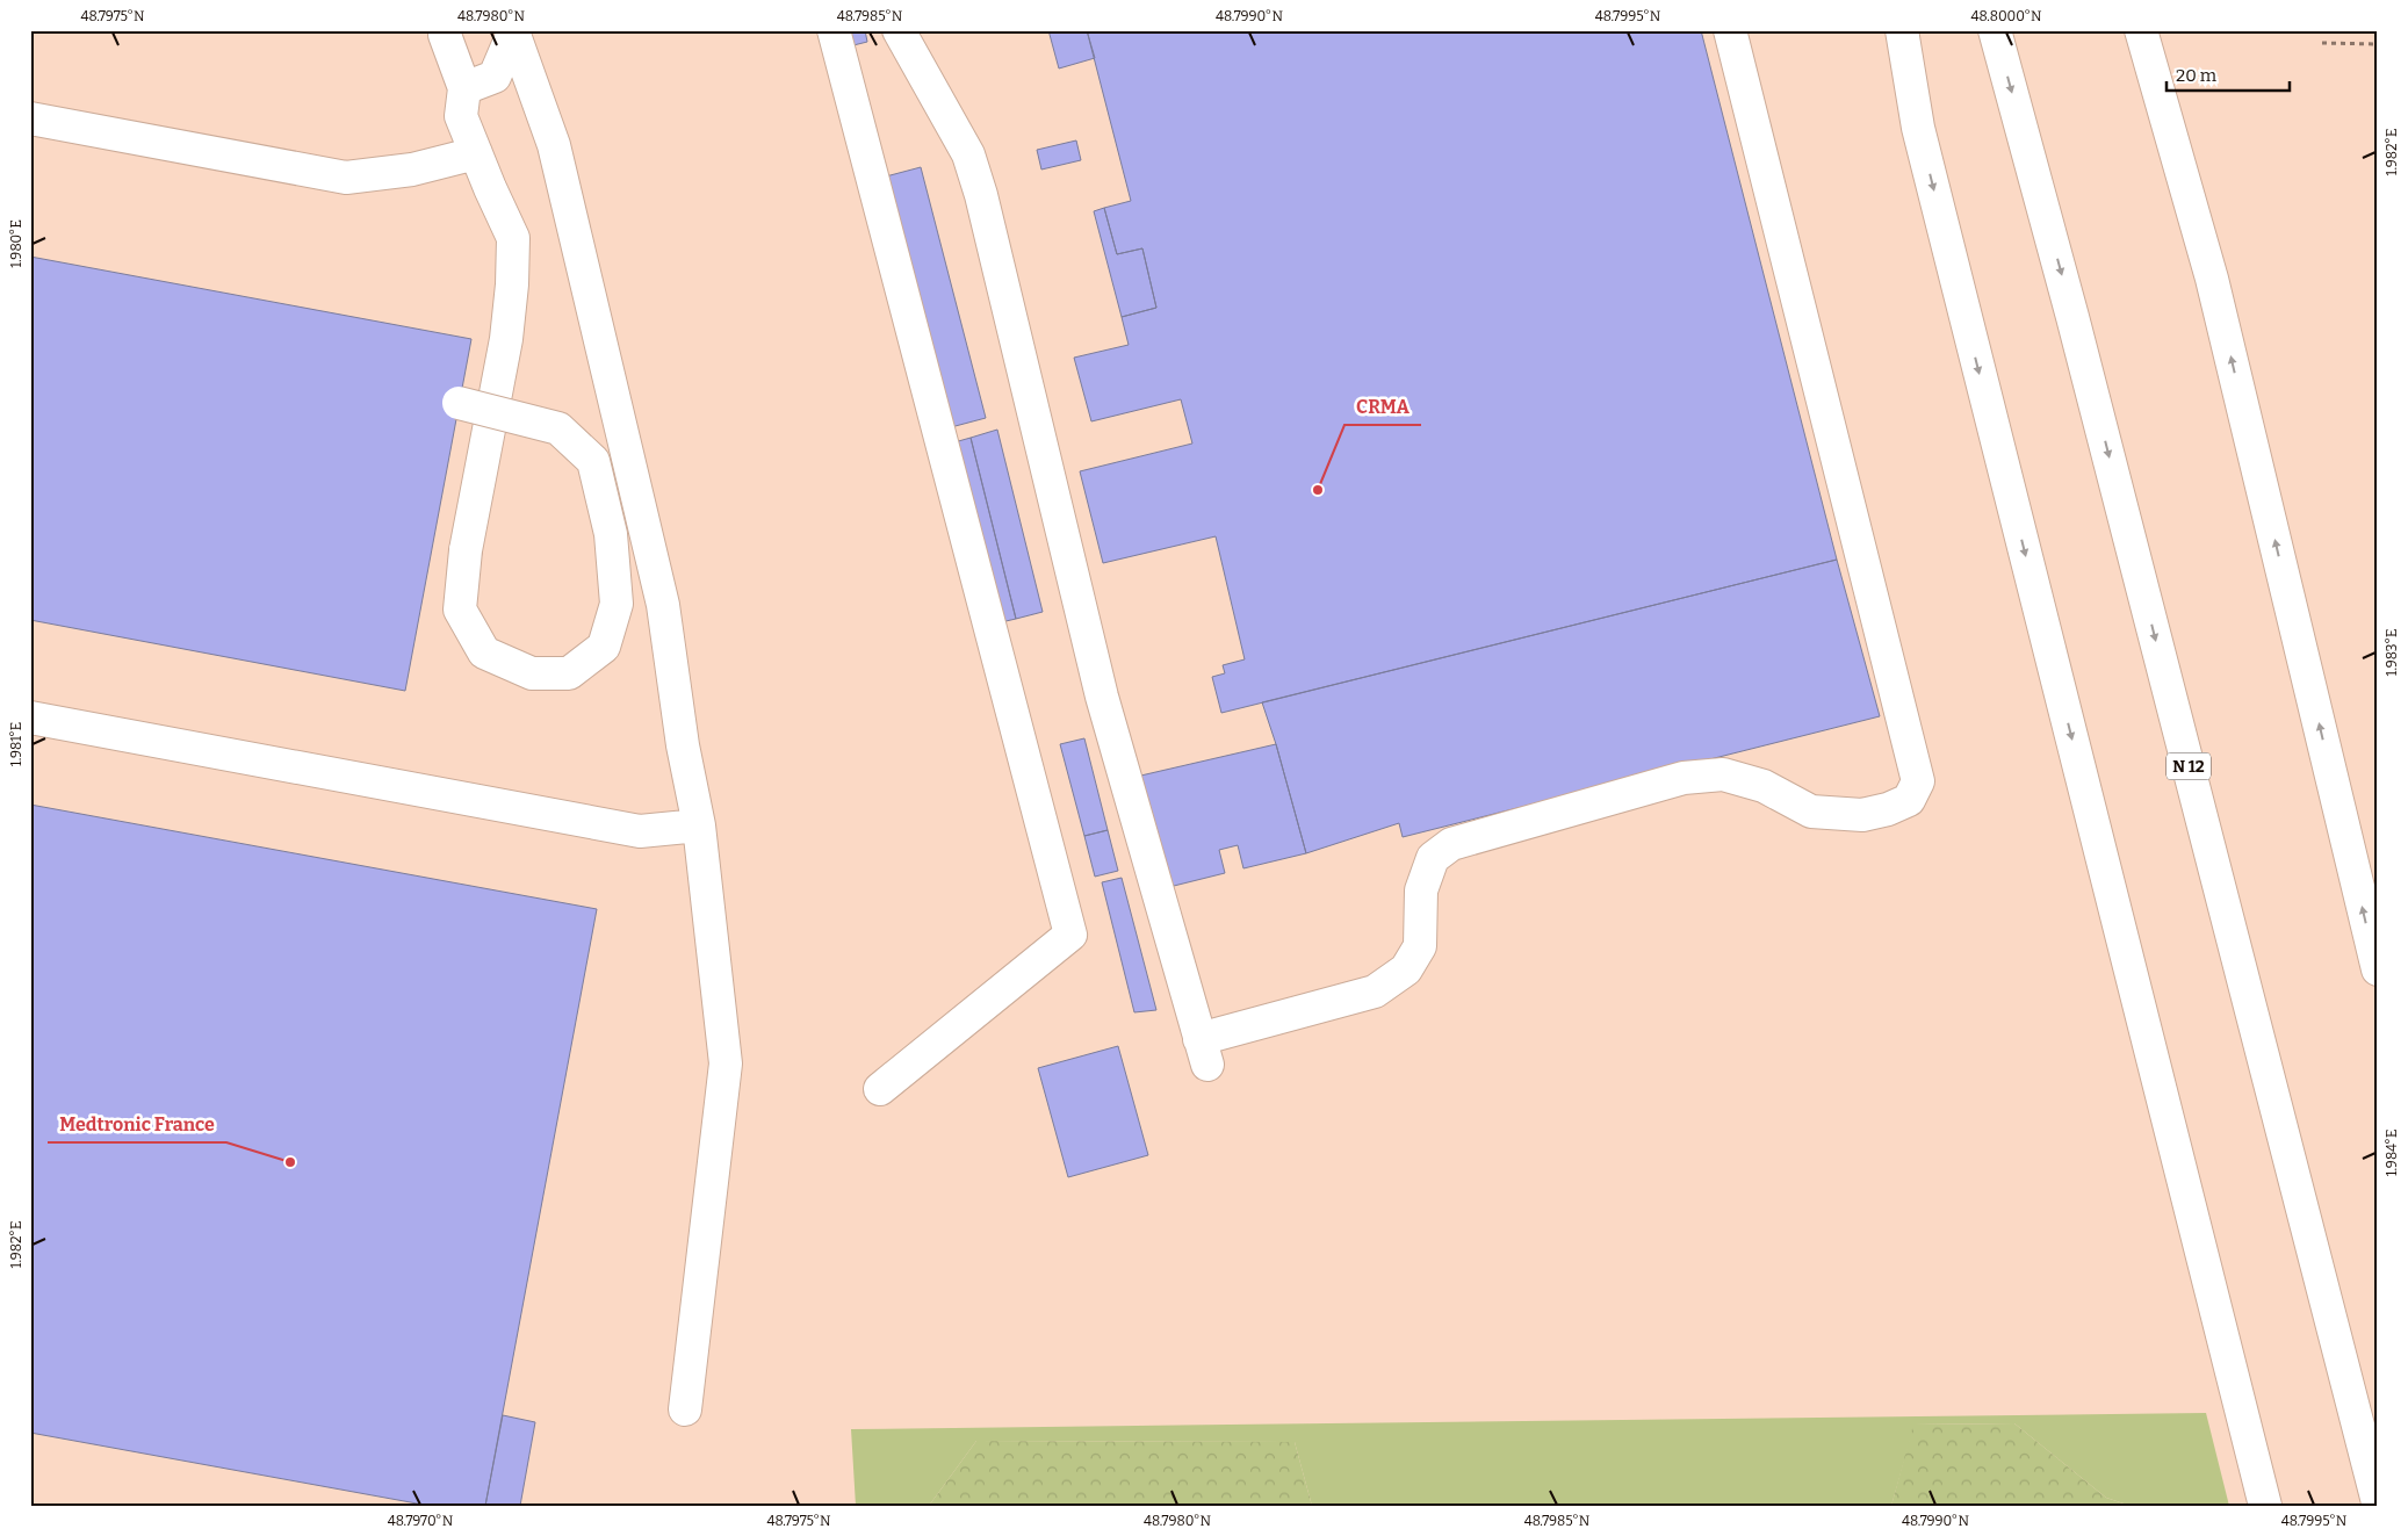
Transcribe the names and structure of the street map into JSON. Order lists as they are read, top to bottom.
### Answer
{
  "streets": {
    "main road": ["N 12"]
  },
  "places": ["CRMA", "Medtronic France"],
  "scale_bar": "20 m",
  "coordinates": [
    "48.7975°N",
    "48.7980°N",
    "48.7985°N",
    "48.7990°N",
    "48.7995°N",
    "48.8000°N",
    "1.982°E",
    "1.980°E",
    "1.983°E",
    "1.981°E",
    "1.984°E",
    "48.7970°N"
  ]
}
